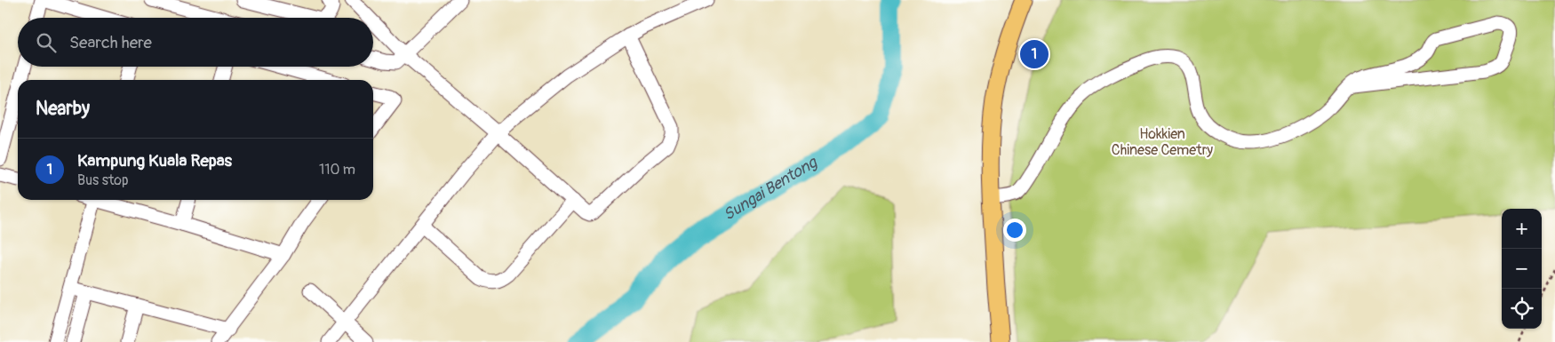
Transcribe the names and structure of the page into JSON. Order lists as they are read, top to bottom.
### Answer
{
  "water": ["Sungai Bentong"],
  "parks": ["Hokkien Chinese Cemetry"],
  "page": {
    "search": "Search here",
    "pins": "1",
    "heading": "Nearby",
    "list": [
      {
        "mark": "1",
        "name": "Kampung Kuala Repas",
        "note": "Bus stop",
        "value": "110 m"
      }
    ],
    "map_buttons": ["+", "−"]
  }
}
